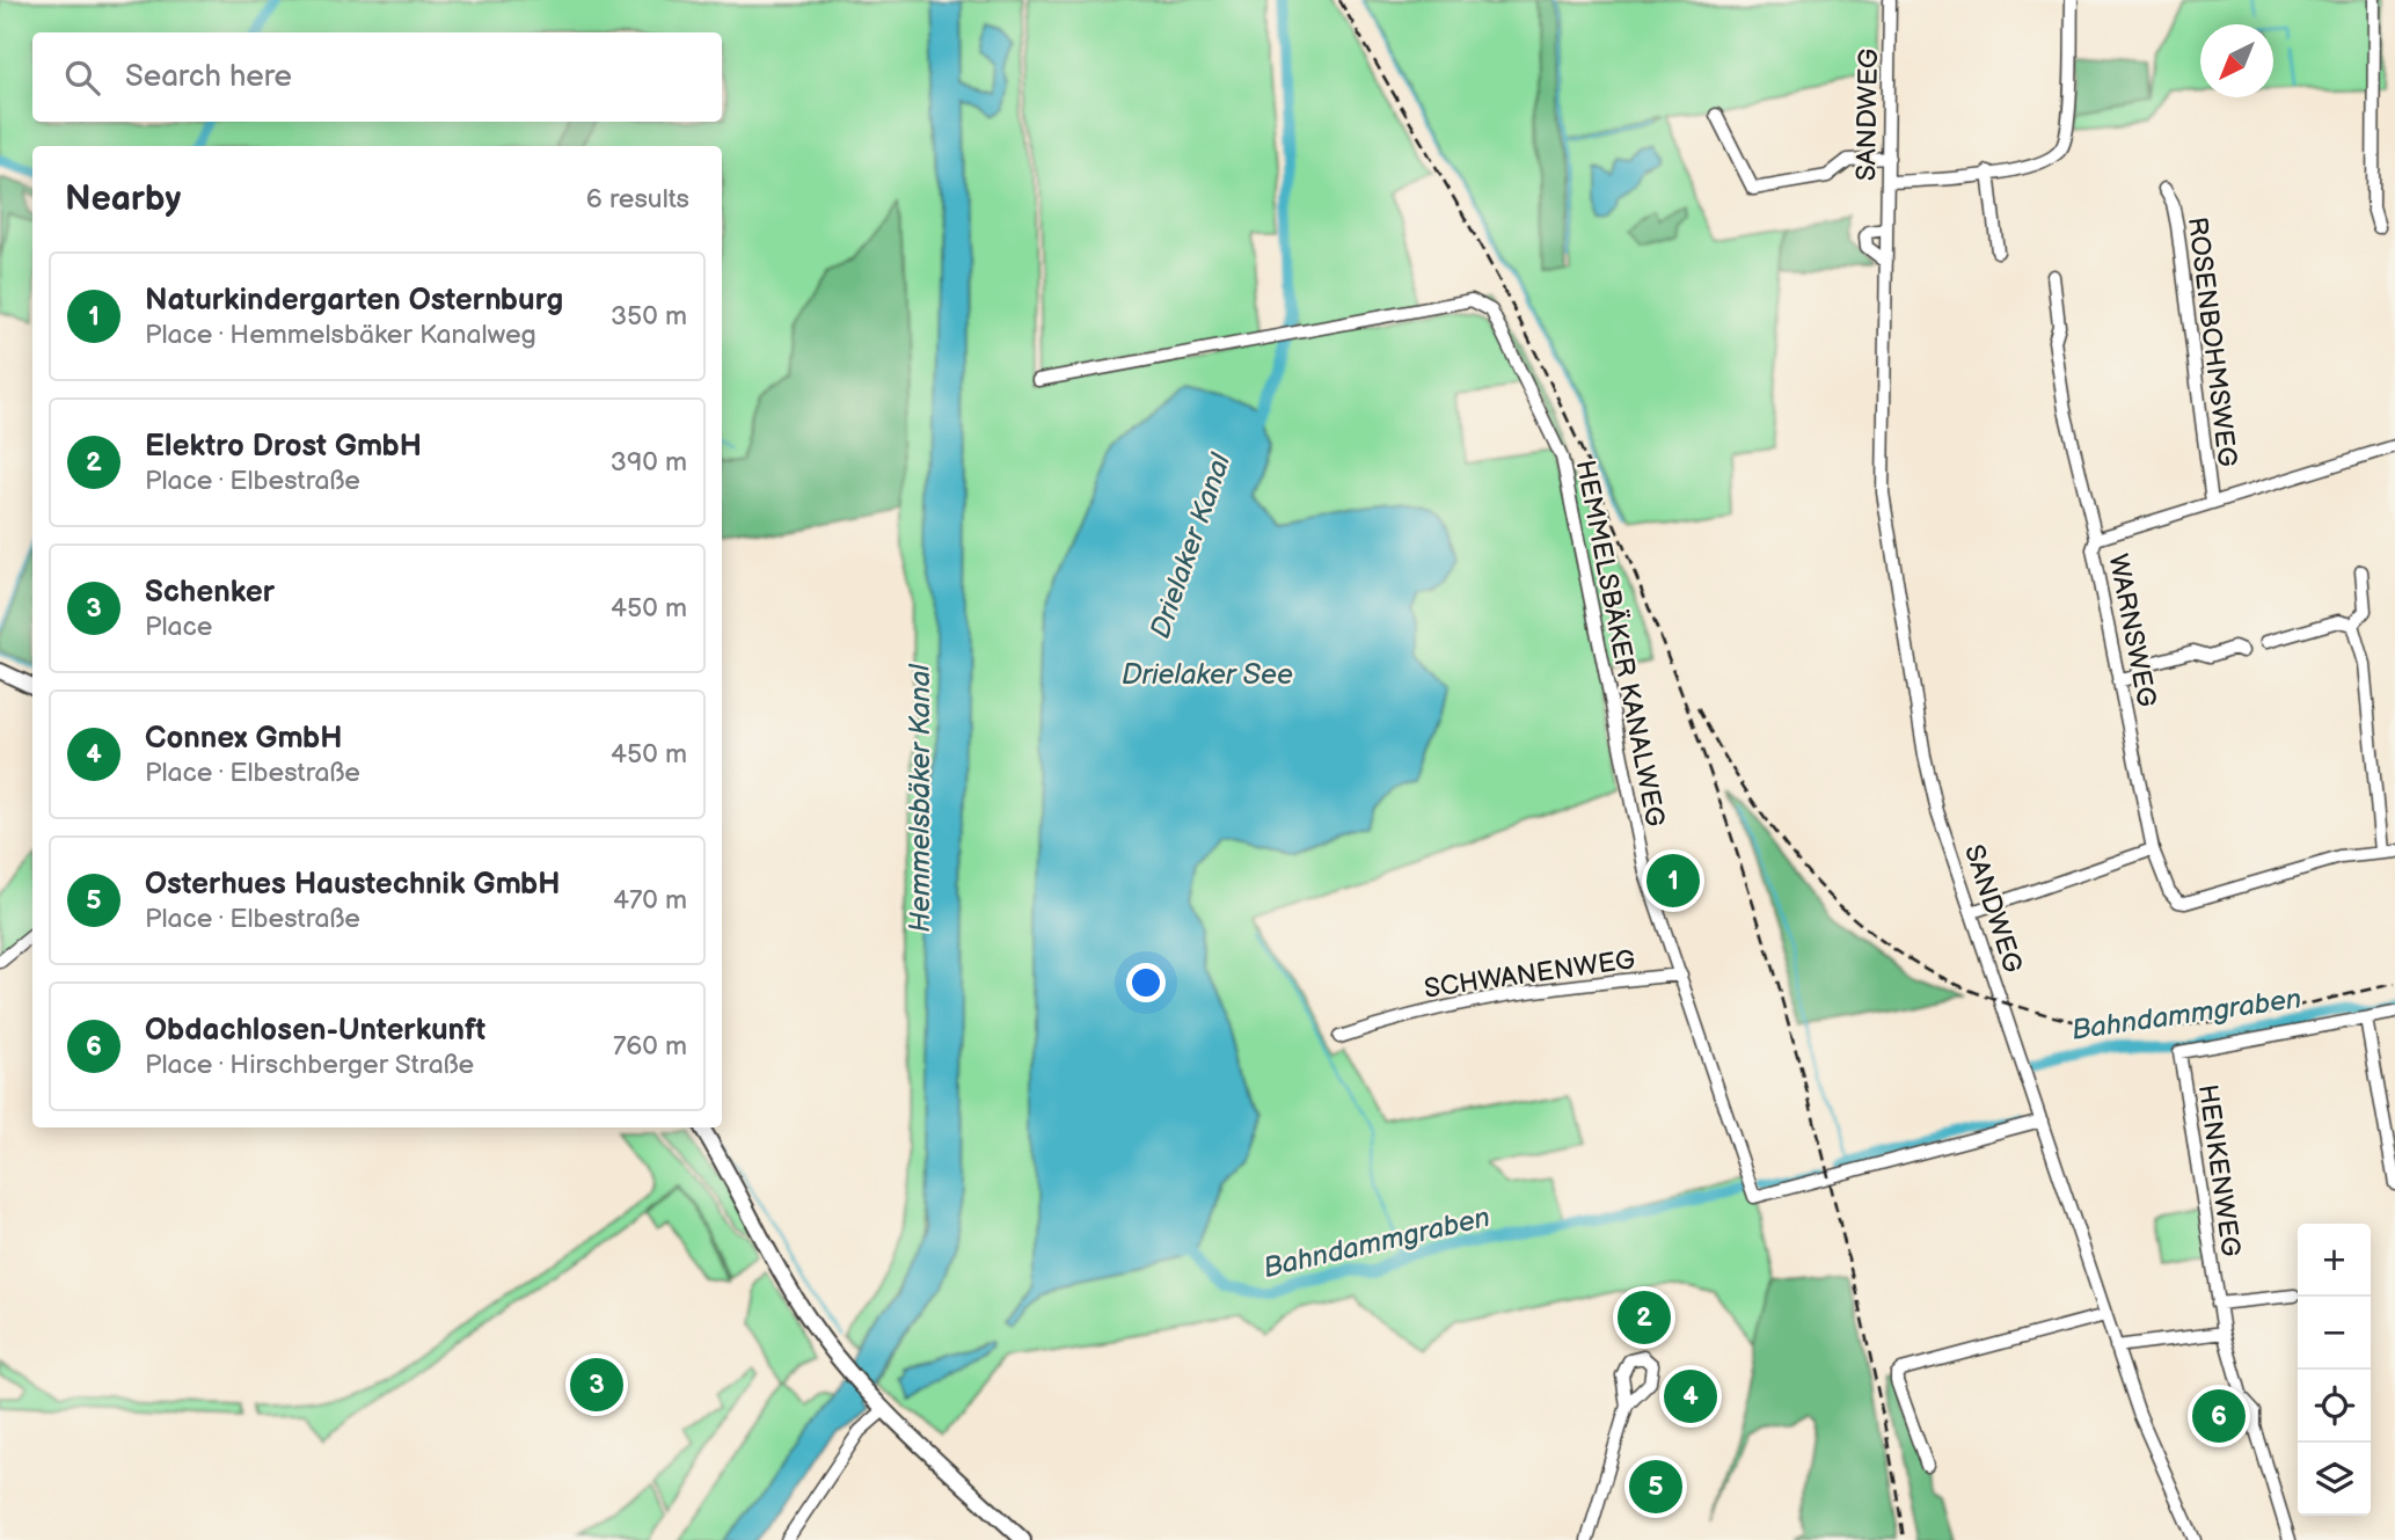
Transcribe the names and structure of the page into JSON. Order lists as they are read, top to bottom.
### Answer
{
  "streets": {
    "street": [
      "SANDWEG",
      "ROSENBOHMSWEG",
      "WARNSWEG",
      "HEMMELSBÄKER KANALWEG",
      "SCHWANENWEG",
      "HENKENWEG"
    ]
  },
  "crossings": [
    ["SANDWEG", "HEMMELSBÄKER KANALWEG"],
    ["ROSENBOHMSWEG", "WARNSWEG"],
    ["HEMMELSBÄKER KANALWEG", "SCHWANENWEG"]
  ],
  "water": [
    "Drielaker Kanal",
    "Drielaker See",
    "Hemmelsbäker Kanal",
    "Bahndammgraben"
  ],
  "north": "bottom left",
  "page": {
    "search": "Search here",
    "heading": ["Nearby", "6 results"],
    "list": [
      {
        "mark": "1",
        "name": "Naturkindergarten Osternburg",
        "note": "Place · Hemmelsbäker Kanalweg",
        "value": "350 m"
      },
      {
        "mark": "2",
        "name": "Elektro Drost GmbH",
        "note": "Place · Elbestraße",
        "value": "390 m"
      },
      {
        "mark": "3",
        "name": "Schenker",
        "note": "Place",
        "value": "450 m"
      },
      {
        "mark": "4",
        "name": "Connex GmbH",
        "note": "Place · Elbestraße",
        "value": "450 m"
      },
      {
        "mark": "5",
        "name": "Osterhues Haustechnik GmbH",
        "note": "Place · Elbestraße",
        "value": "470 m"
      },
      {
        "mark": "6",
        "name": "Obdachlosen-Unterkunft",
        "note": "Place · Hirschberger Straße",
        "value": "760 m"
      }
    ],
    "pins": [
      "1",
      "2",
      "3",
      "4",
      "6",
      "5"
    ],
    "map_buttons": ["+", "−"]
  }
}
